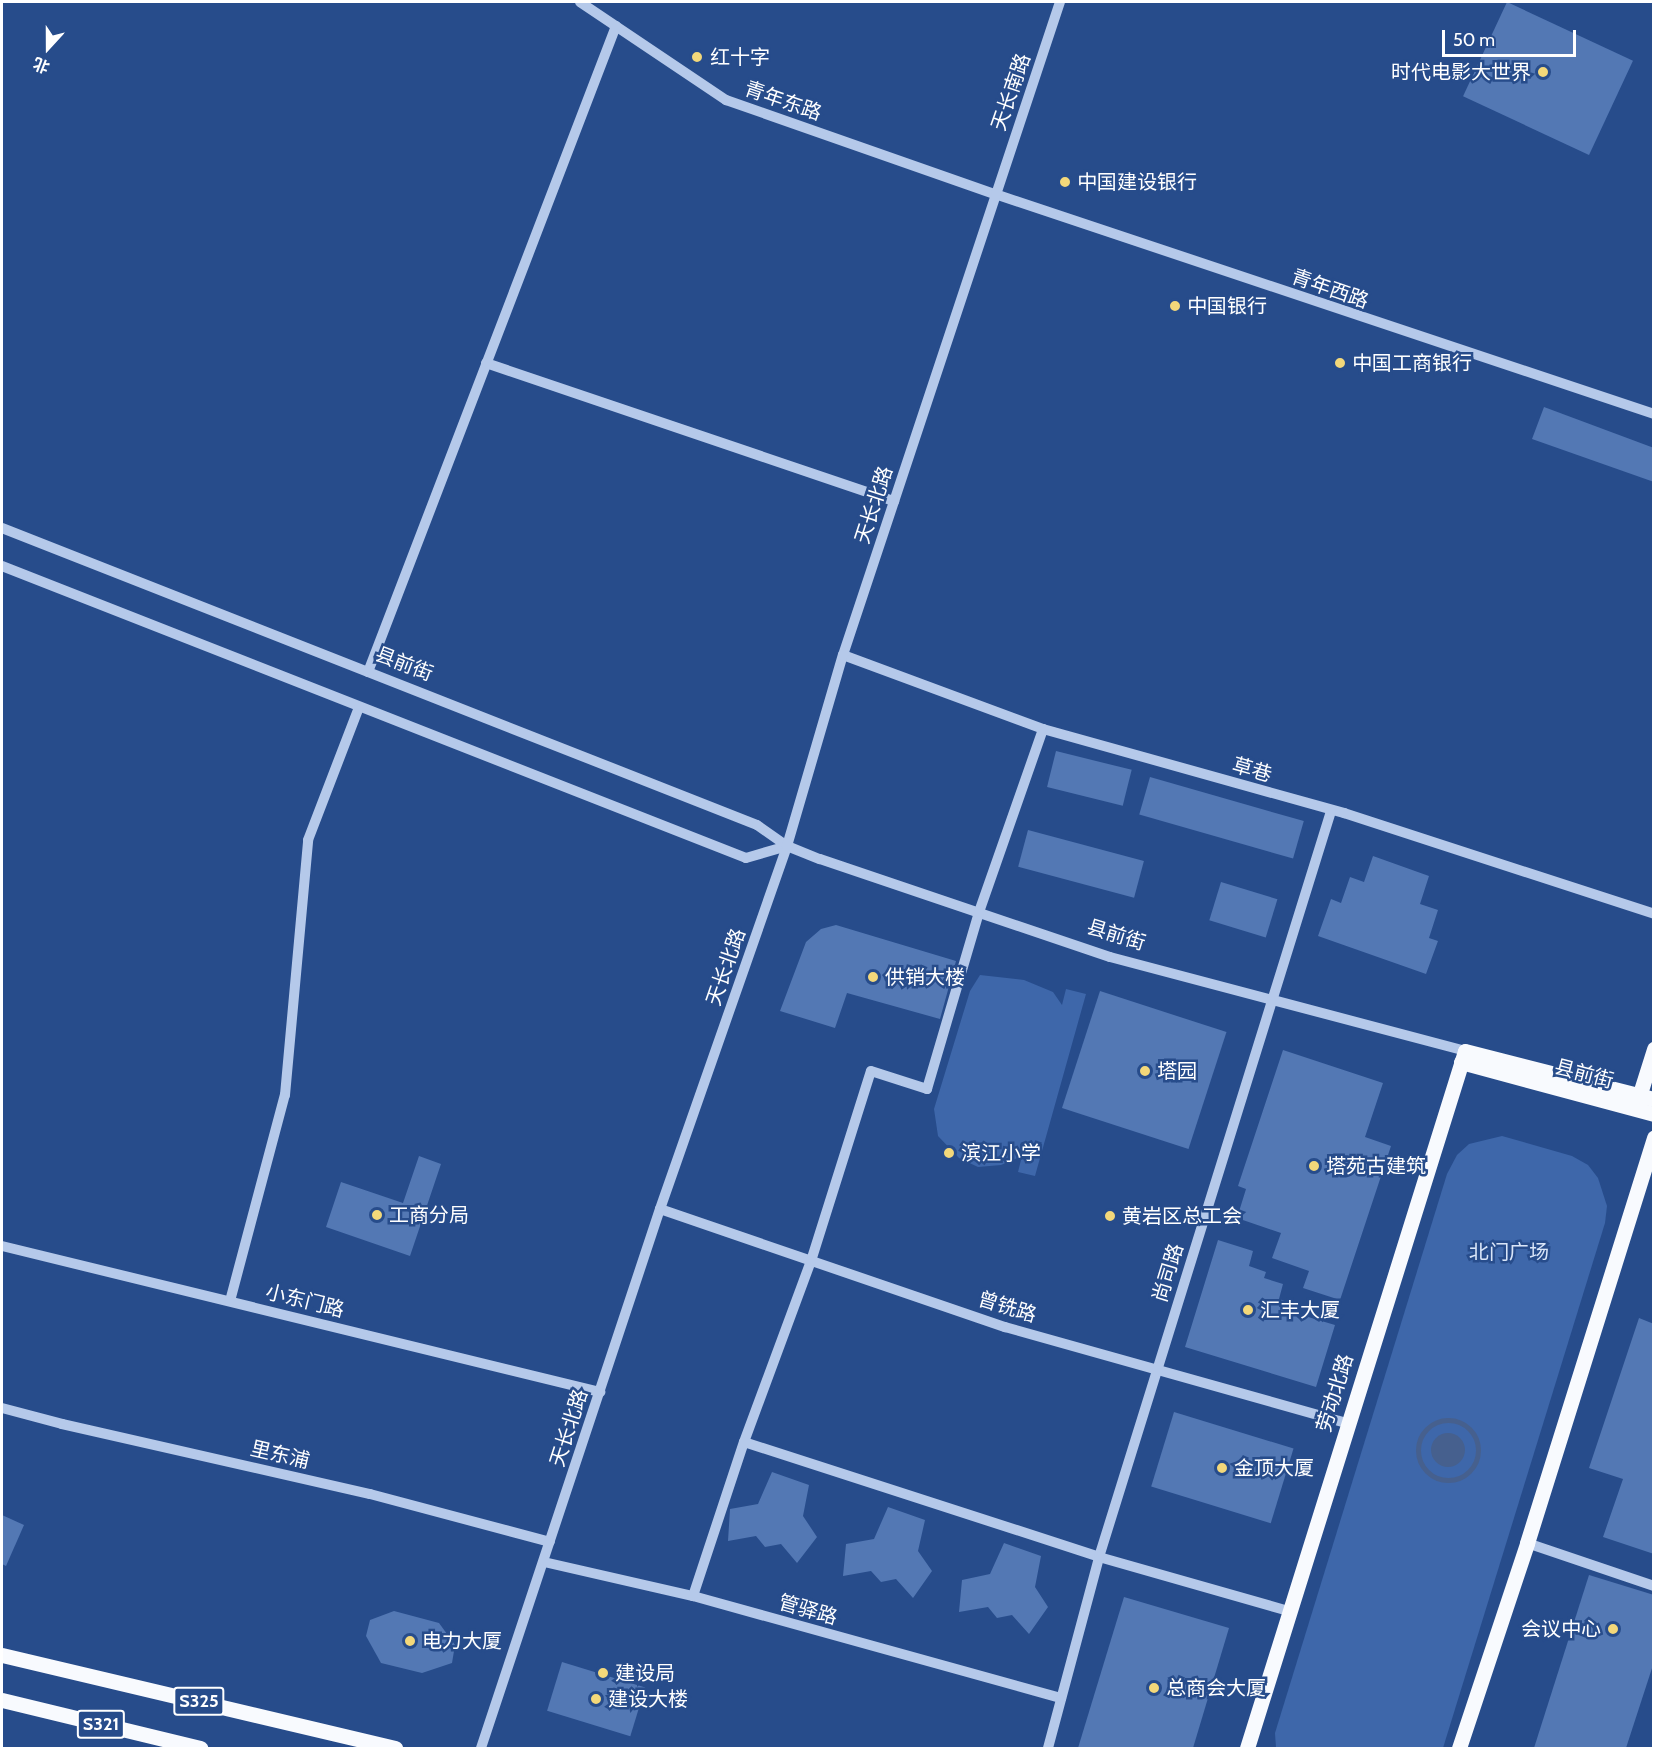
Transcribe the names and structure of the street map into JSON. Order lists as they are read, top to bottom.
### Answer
{
  "streets": {
    "main road": [
      "县前街",
      "劳动北路",
      "S325",
      "S321"
    ],
    "street": [
      "天长南路",
      "青年东路",
      "青年西路",
      "天长北路",
      "草巷",
      "尚司路",
      "小东门路",
      "曾铣路",
      "里东浦",
      "管驿路"
    ]
  },
  "crossings": [
    ["天长南路", "青年东路"],
    ["天长南路", "青年西路"],
    ["天长南路", "天长北路"],
    ["青年东路", "青年西路"],
    ["青年东路", "天长北路"],
    ["青年西路", "天长北路"],
    ["天长北路", "县前街"],
    ["天长北路", "草巷"],
    ["天长北路", "小东门路"],
    ["天长北路", "曾铣路"],
    ["天长北路", "里东浦"],
    ["天长北路", "管驿路"],
    ["县前街", "尚司路"],
    ["县前街", "劳动北路"],
    ["草巷", "尚司路"],
    ["尚司路", "曾铣路"],
    ["尚司路", "管驿路"],
    ["曾铣路", "劳动北路"]
  ],
  "parks": ["北门广场"],
  "places": [
    "红十字",
    "时代电影大世界",
    "中国建设银行",
    "中国银行",
    "中国工商银行",
    "供销大楼",
    "塔园",
    "滨江小学",
    "塔苑古建筑",
    "工商分局",
    "黄岩区总工会",
    "汇丰大厦",
    "金顶大厦",
    "会议中心",
    "电力大厦",
    "建设局",
    "总商会大厦",
    "建设大楼"
  ],
  "scale_bar": "50 m",
  "north": "bottom"
}
